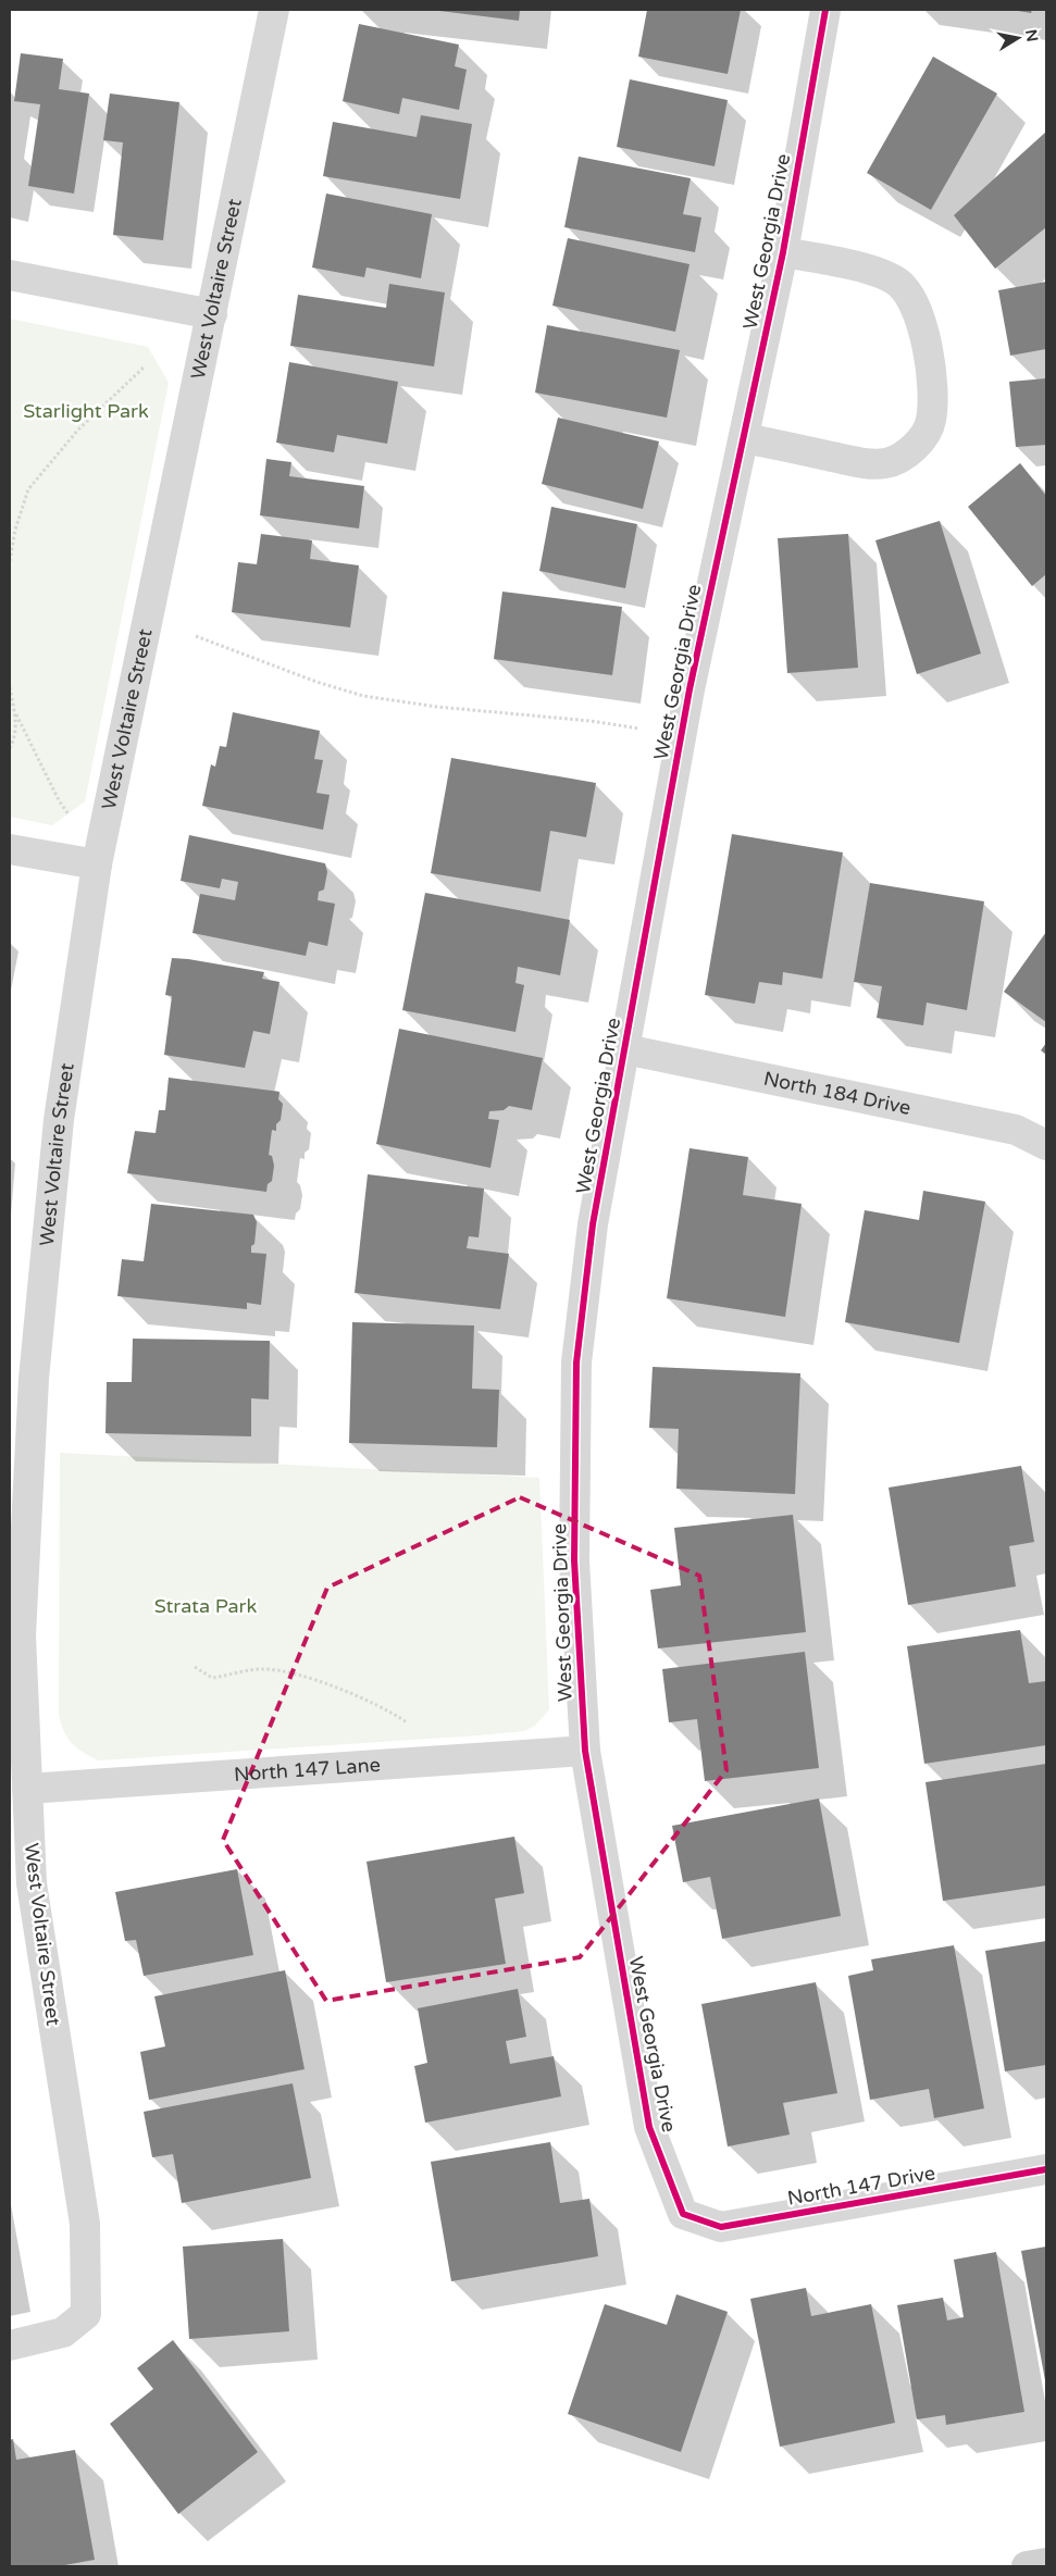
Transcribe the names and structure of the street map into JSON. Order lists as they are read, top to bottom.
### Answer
{
  "streets": {
    "street": [
      "West Georgia Drive",
      "West Voltaire Street",
      "North 184 Drive",
      "North 147 Lane",
      "North 147 Drive"
    ]
  },
  "crossings": [
    ["West Georgia Drive", "North 184 Drive"],
    ["West Georgia Drive", "North 147 Lane"],
    ["West Georgia Drive", "North 147 Drive"],
    ["West Voltaire Street", "North 147 Lane"]
  ],
  "parks": ["Starlight Park", "Strata Park"],
  "north": "right"
}
